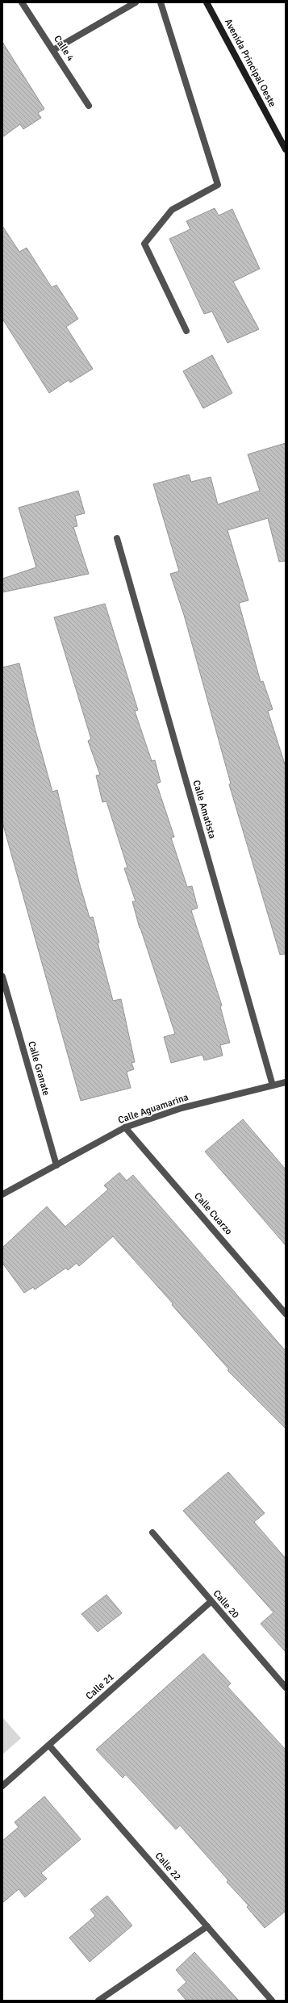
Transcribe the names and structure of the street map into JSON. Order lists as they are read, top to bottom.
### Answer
{
  "streets": {
    "main road": ["Avenida Principal Oeste"],
    "street": [
      "Calle 4",
      "Calle Amatista",
      "Calle Granate",
      "Calle Aguamarina",
      "Calle Cuarzo",
      "Calle 20",
      "Calle 21",
      "Calle 22"
    ]
  },
  "crossings": [
    ["Calle Amatista", "Calle Aguamarina"],
    ["Calle Granate", "Calle Aguamarina"],
    ["Calle Aguamarina", "Calle Cuarzo"],
    ["Calle 20", "Calle 21"],
    ["Calle 21", "Calle 22"]
  ]
}
